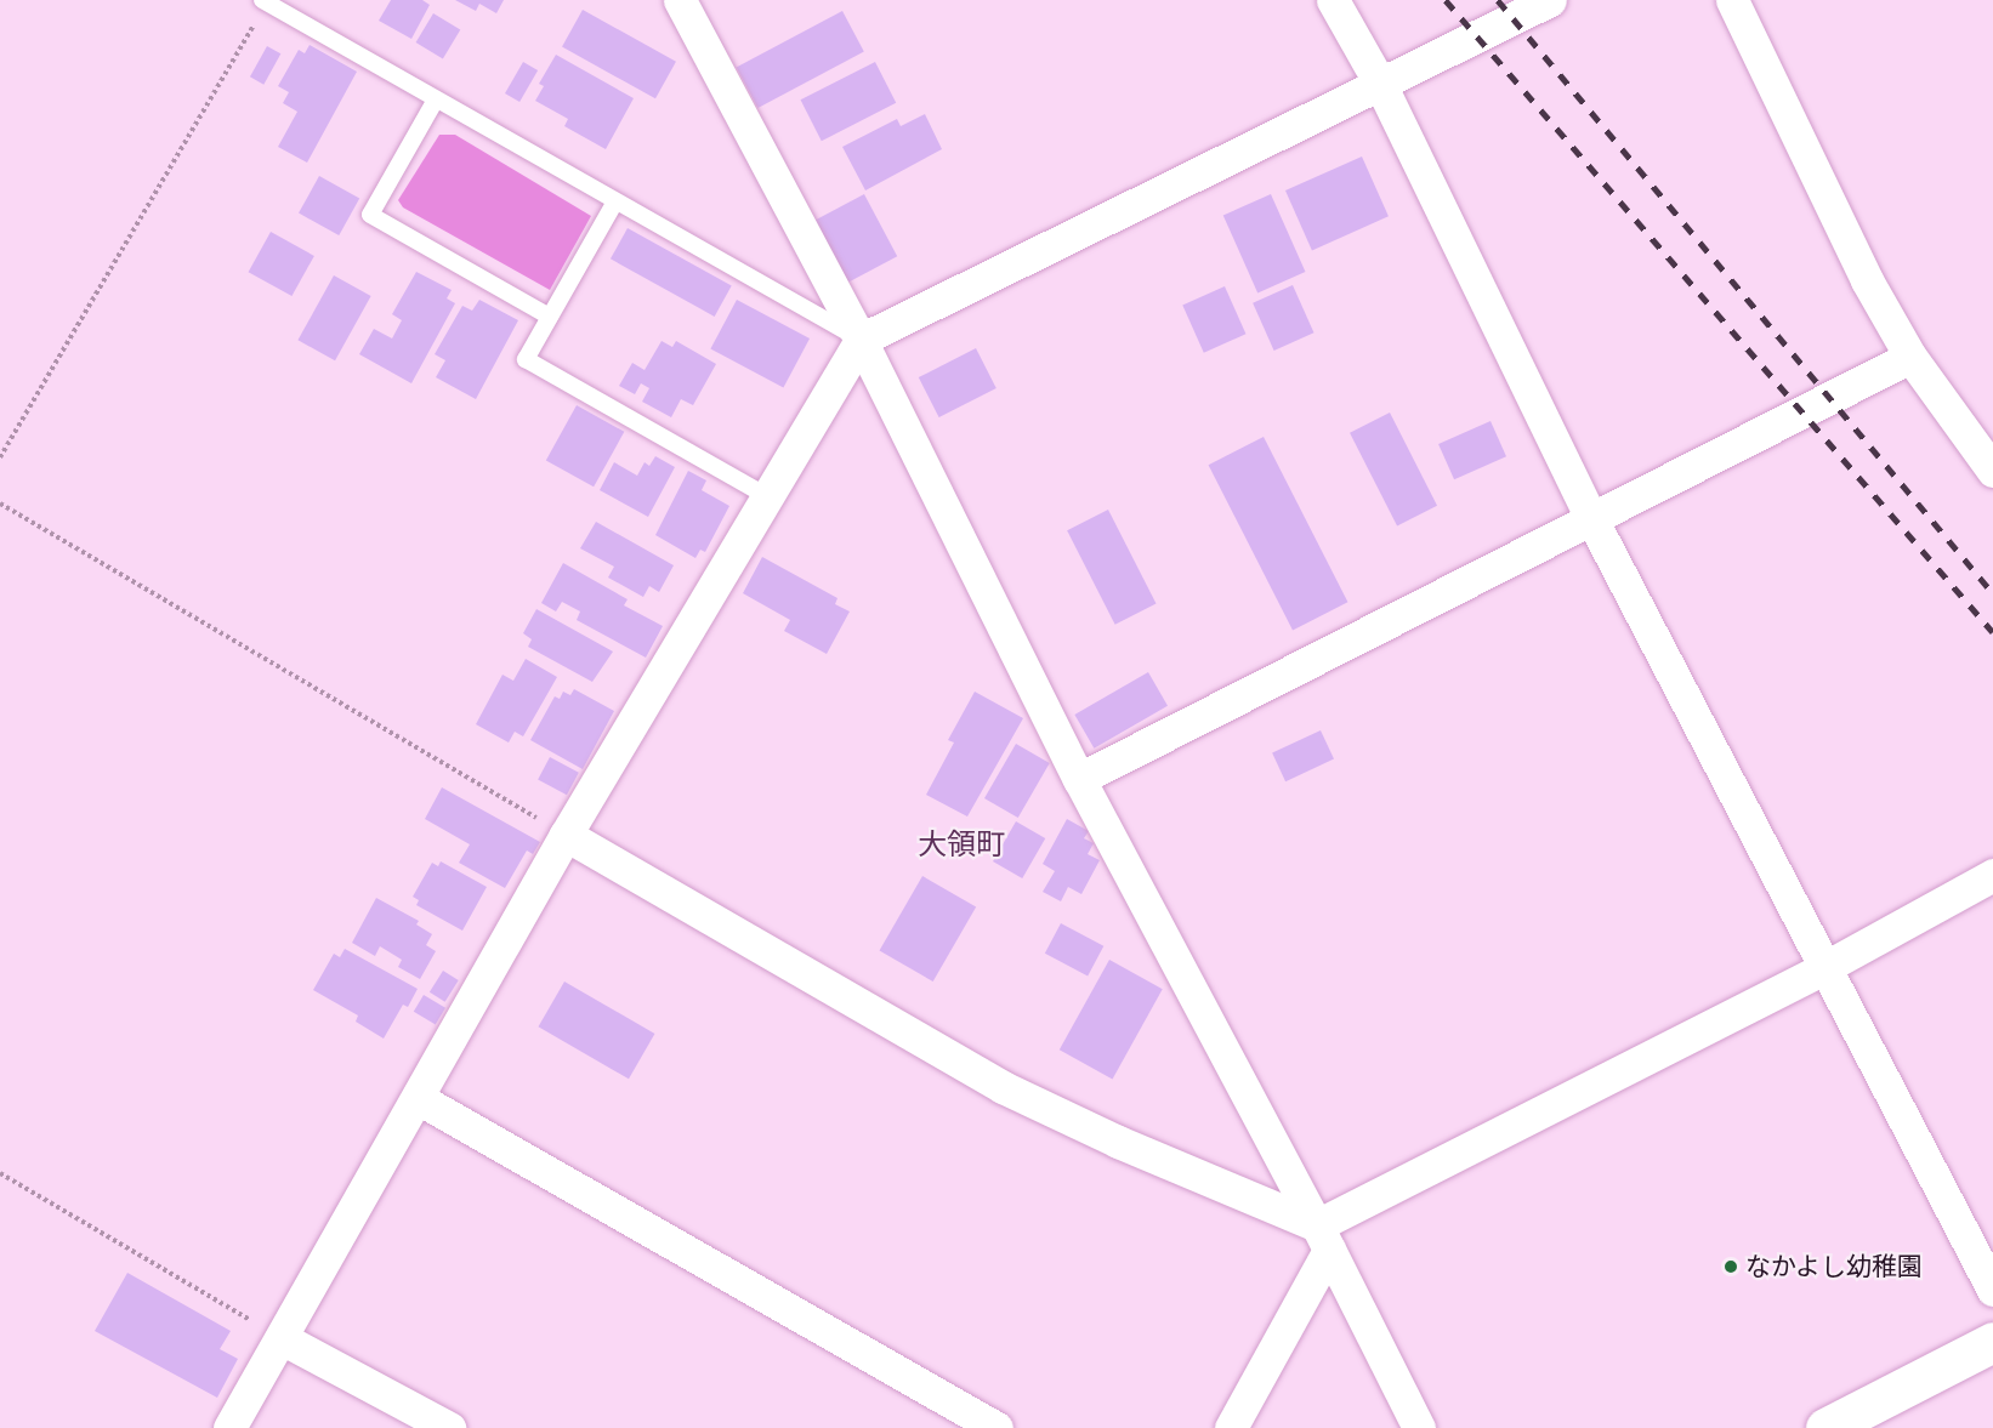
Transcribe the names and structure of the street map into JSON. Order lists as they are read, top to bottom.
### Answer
{
  "districts": ["大領町"],
  "places": ["なかよし幼稚園"]
}
